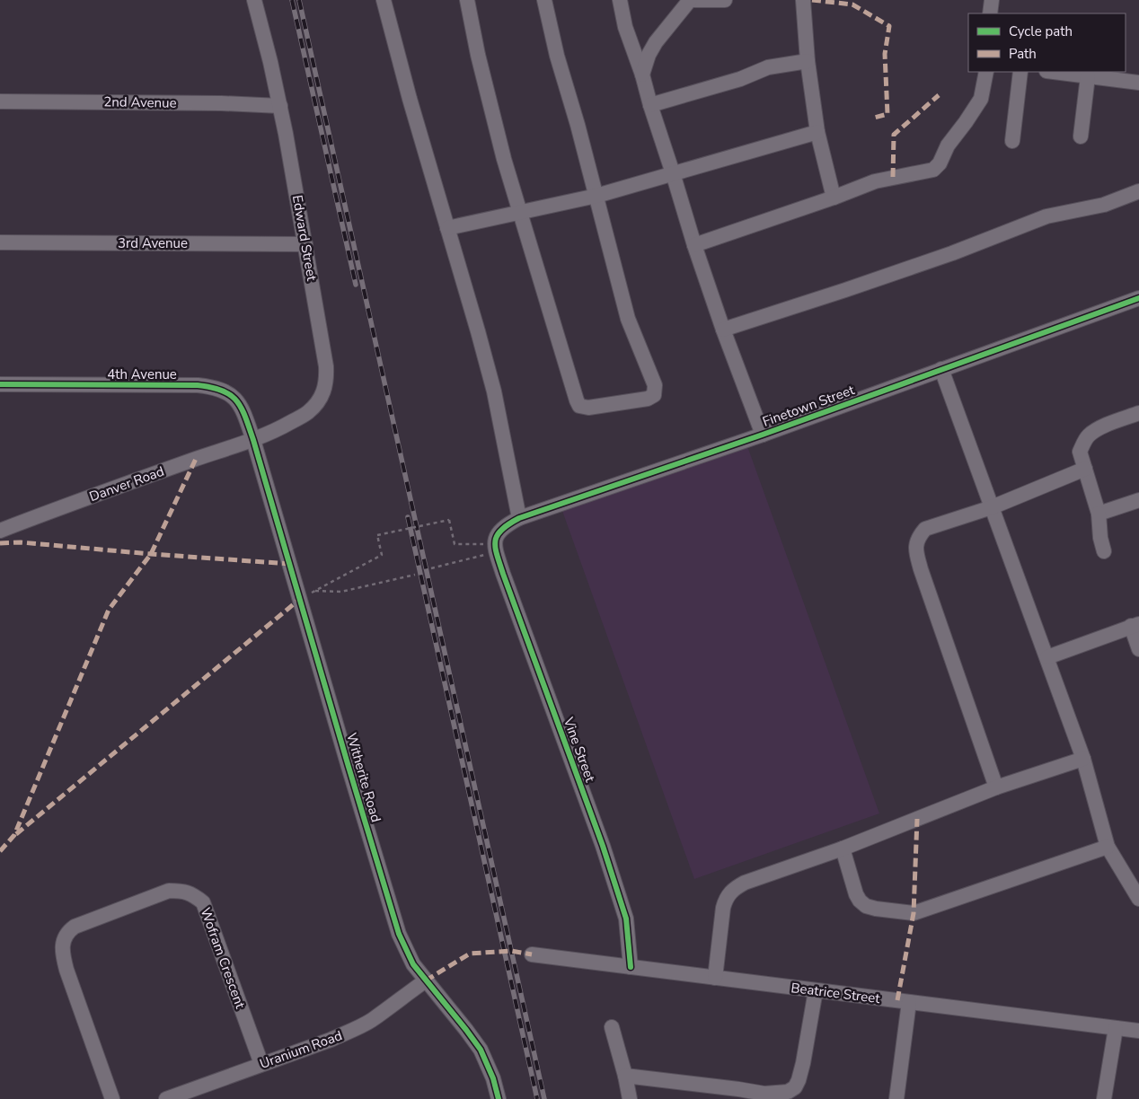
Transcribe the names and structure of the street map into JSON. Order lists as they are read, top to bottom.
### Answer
{
  "streets": {
    "street": [
      "2nd Avenue",
      "Edward Street",
      "3rd Avenue",
      "4th Avenue",
      "Finetown Street",
      "Danver Road",
      "Vine Street",
      "Witherite Road",
      "Wofram Crescent",
      "Beatrice Street",
      "Uranium Road"
    ]
  },
  "crossings": [
    ["2nd Avenue", "Edward Street"],
    ["Edward Street", "3rd Avenue"],
    ["Edward Street", "4th Avenue"],
    ["Edward Street", "Danver Road"],
    ["Edward Street", "Witherite Road"],
    ["4th Avenue", "Danver Road"],
    ["4th Avenue", "Witherite Road"],
    ["Finetown Street", "Vine Street"],
    ["Danver Road", "Witherite Road"],
    ["Vine Street", "Beatrice Street"],
    ["Witherite Road", "Uranium Road"],
    ["Wofram Crescent", "Uranium Road"]
  ],
  "legend": ["Cycle path", "Path"]
}
